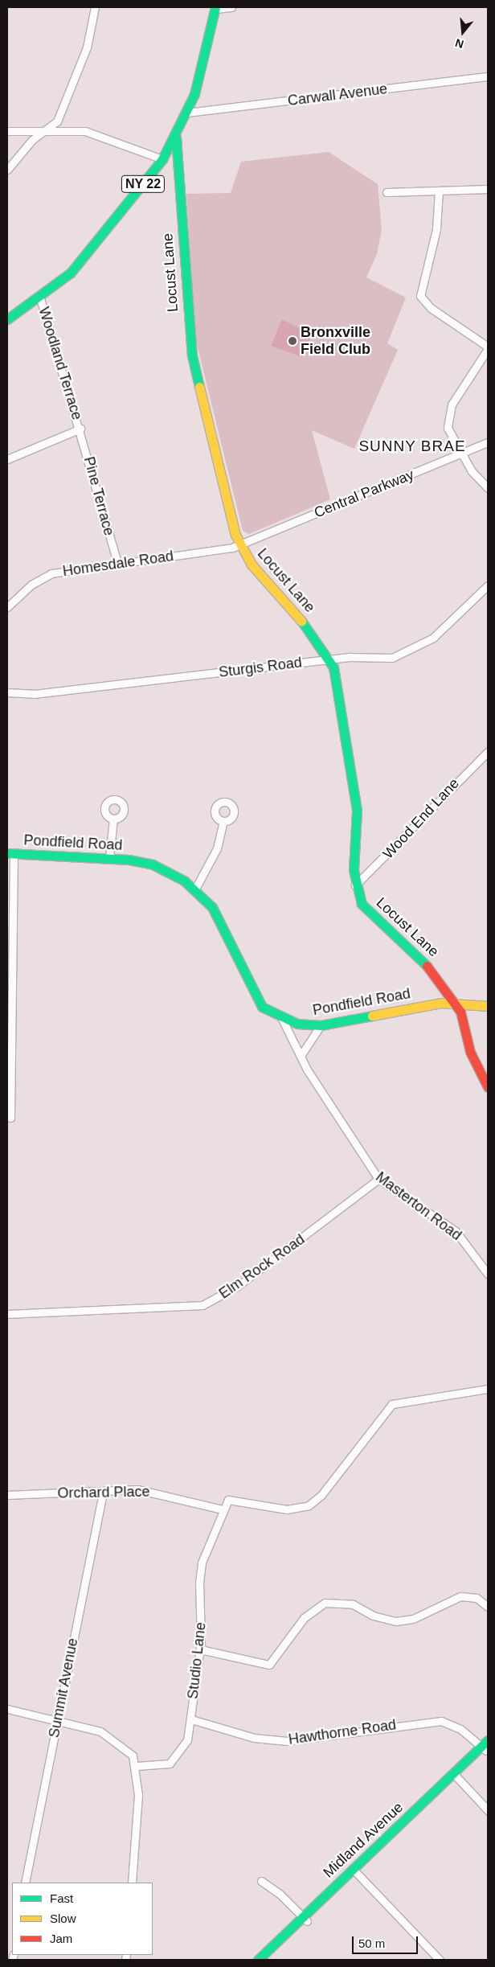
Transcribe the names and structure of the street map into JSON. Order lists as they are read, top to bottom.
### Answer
{
  "streets": {
    "street": [
      "Carwall Avenue",
      "NY 22",
      "Locust Lane",
      "Woodland Terrace",
      "Central Parkway",
      "Pine Terrace",
      "Homesdale Road",
      "Sturgis Road",
      "Wood End Lane",
      "Pondfield Road",
      "Masterton Road",
      "Elm Rock Road",
      "Orchard Place",
      "Studio Lane",
      "Summit Avenue",
      "Hawthorne Road",
      "Midland Avenue"
    ]
  },
  "crossings": [
    ["Carwall Avenue", "NY 22"],
    ["NY 22", "Locust Lane"],
    ["NY 22", "Woodland Terrace"],
    ["Locust Lane", "Central Parkway"],
    ["Locust Lane", "Homesdale Road"],
    ["Locust Lane", "Sturgis Road"],
    ["Locust Lane", "Wood End Lane"],
    ["Locust Lane", "Pondfield Road"],
    ["Woodland Terrace", "Pine Terrace"],
    ["Central Parkway", "Homesdale Road"],
    ["Pine Terrace", "Homesdale Road"],
    ["Pondfield Road", "Masterton Road"],
    ["Masterton Road", "Elm Rock Road"],
    ["Orchard Place", "Studio Lane"],
    ["Orchard Place", "Summit Avenue"],
    ["Studio Lane", "Hawthorne Road"],
    ["Hawthorne Road", "Midland Avenue"]
  ],
  "districts": ["SUNNY BRAE"],
  "places": ["Bronxville Field Club"],
  "legend": ["Fast", "Slow", "Jam"],
  "scale_bar": "50 m",
  "north": "bottom"
}
